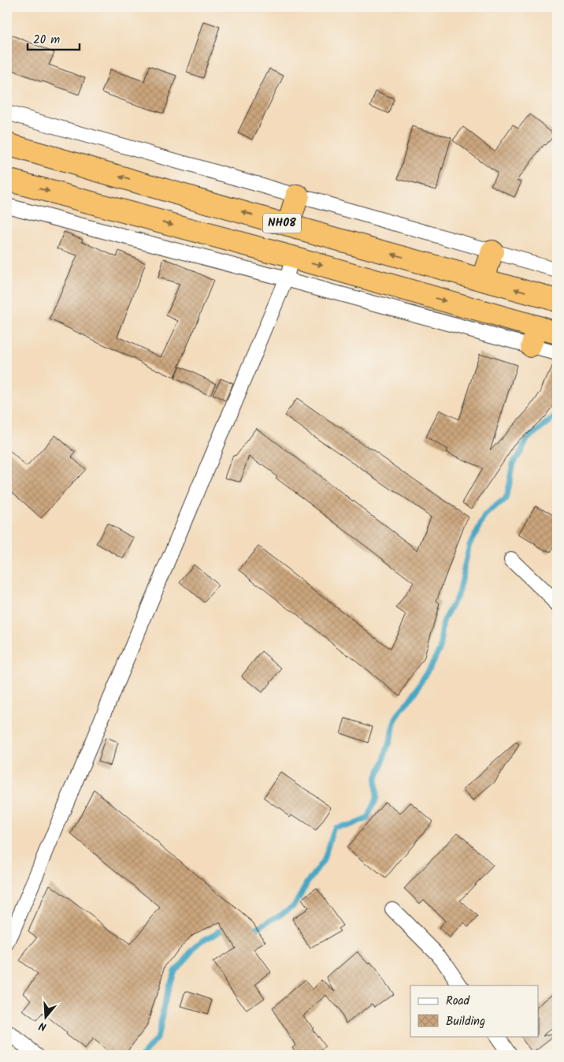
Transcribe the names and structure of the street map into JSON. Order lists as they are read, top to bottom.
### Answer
{
  "streets": {
    "highway": ["NH08"]
  },
  "legend": ["Road", "Building"],
  "scale_bar": "20 m",
  "north": "bottom"
}
